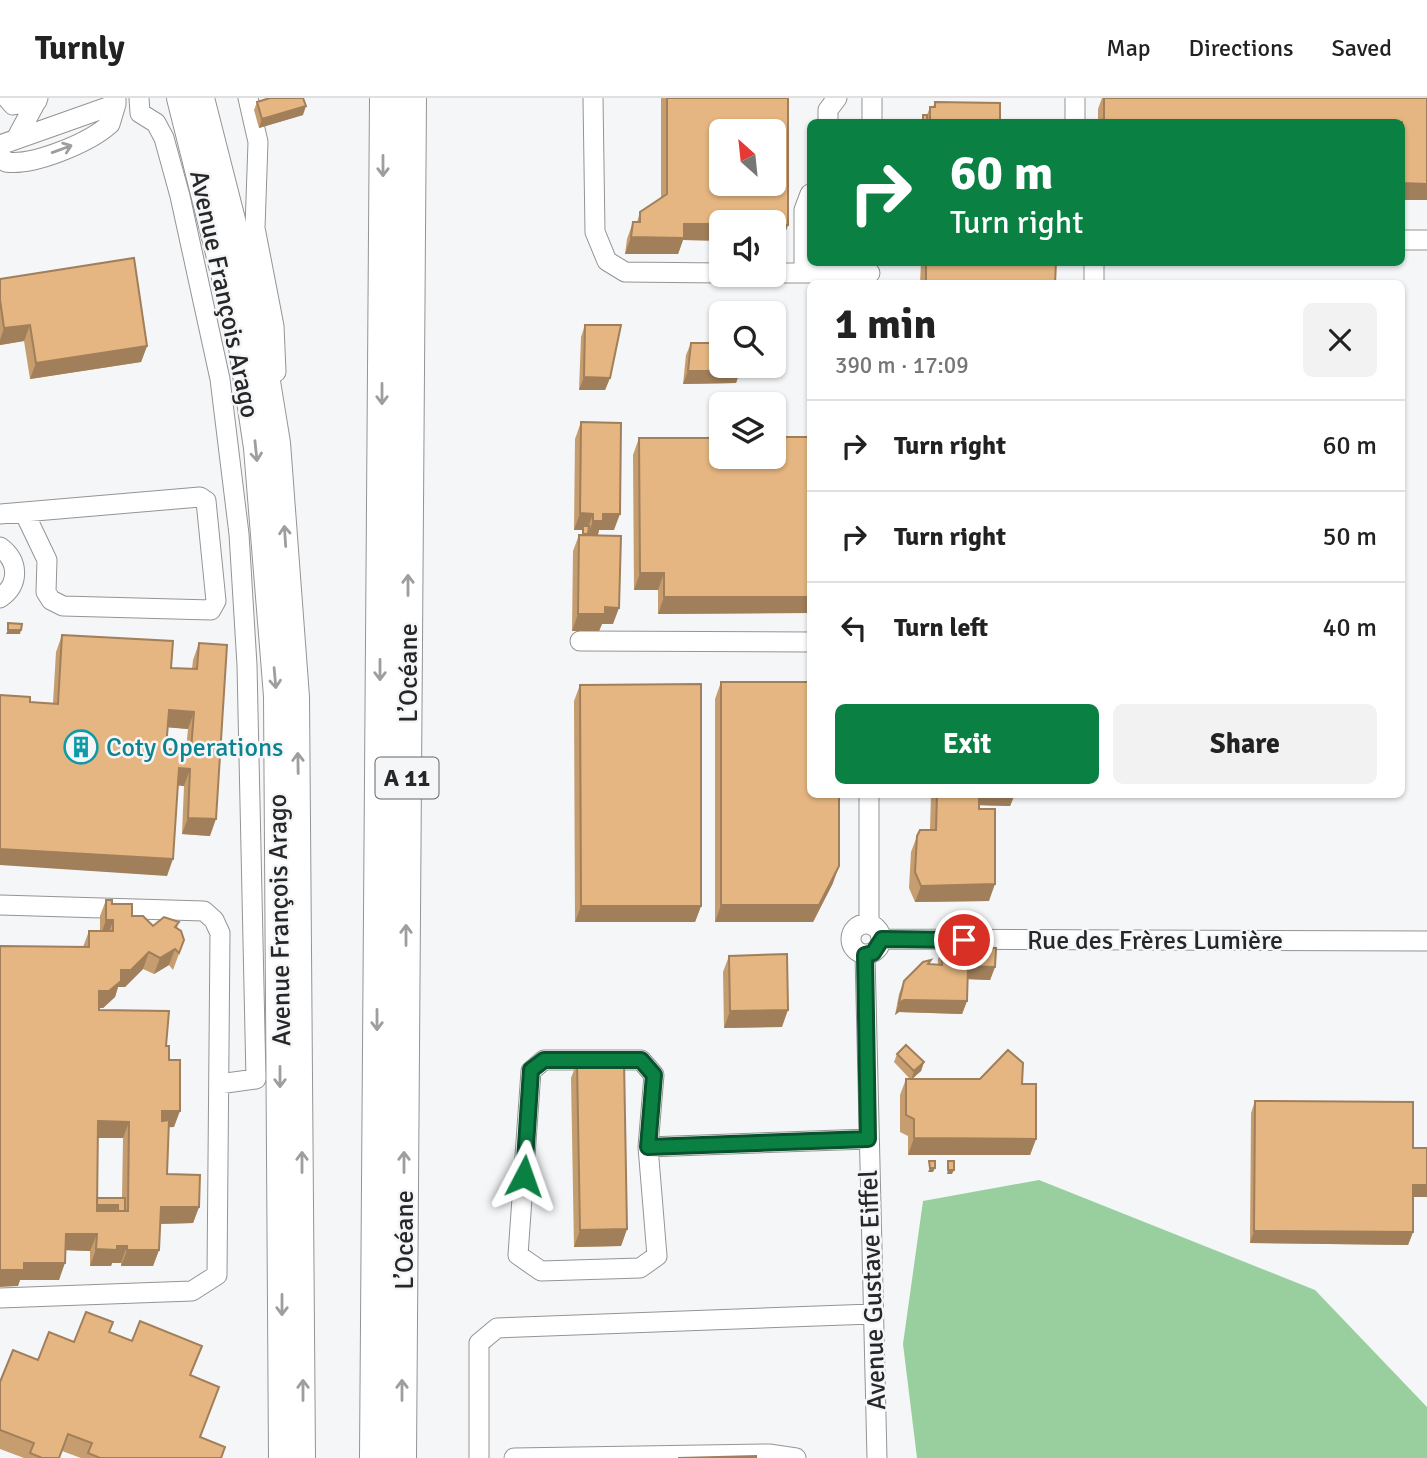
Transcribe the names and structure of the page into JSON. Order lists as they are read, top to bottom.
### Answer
{
  "streets": {
    "highway": ["L’Océane", "A 11"],
    "main road": ["Avenue François Arago"],
    "street": ["Rue des Frères Lumière", "Avenue Gustave Eiffel"]
  },
  "crossings": [
    ["Rue des Frères Lumière", "Avenue Gustave Eiffel"]
  ],
  "places": {
    "building": ["Coty Operations"]
  },
  "north": "top left",
  "page": {
    "header": "Turnly",
    "nav": ["Map", "Directions", "Saved"],
    "turn": ["60 m", "Turn right"],
    "heading": ["1 min", "390 m · 17:09"],
    "list": [
      {
        "name": "Turn right",
        "value": "60 m"
      },
      {
        "name": "Turn right",
        "value": "50 m"
      },
      {
        "name": "Turn left",
        "value": "40 m"
      }
    ],
    "buttons": ["Exit", "Share"]
  }
}
